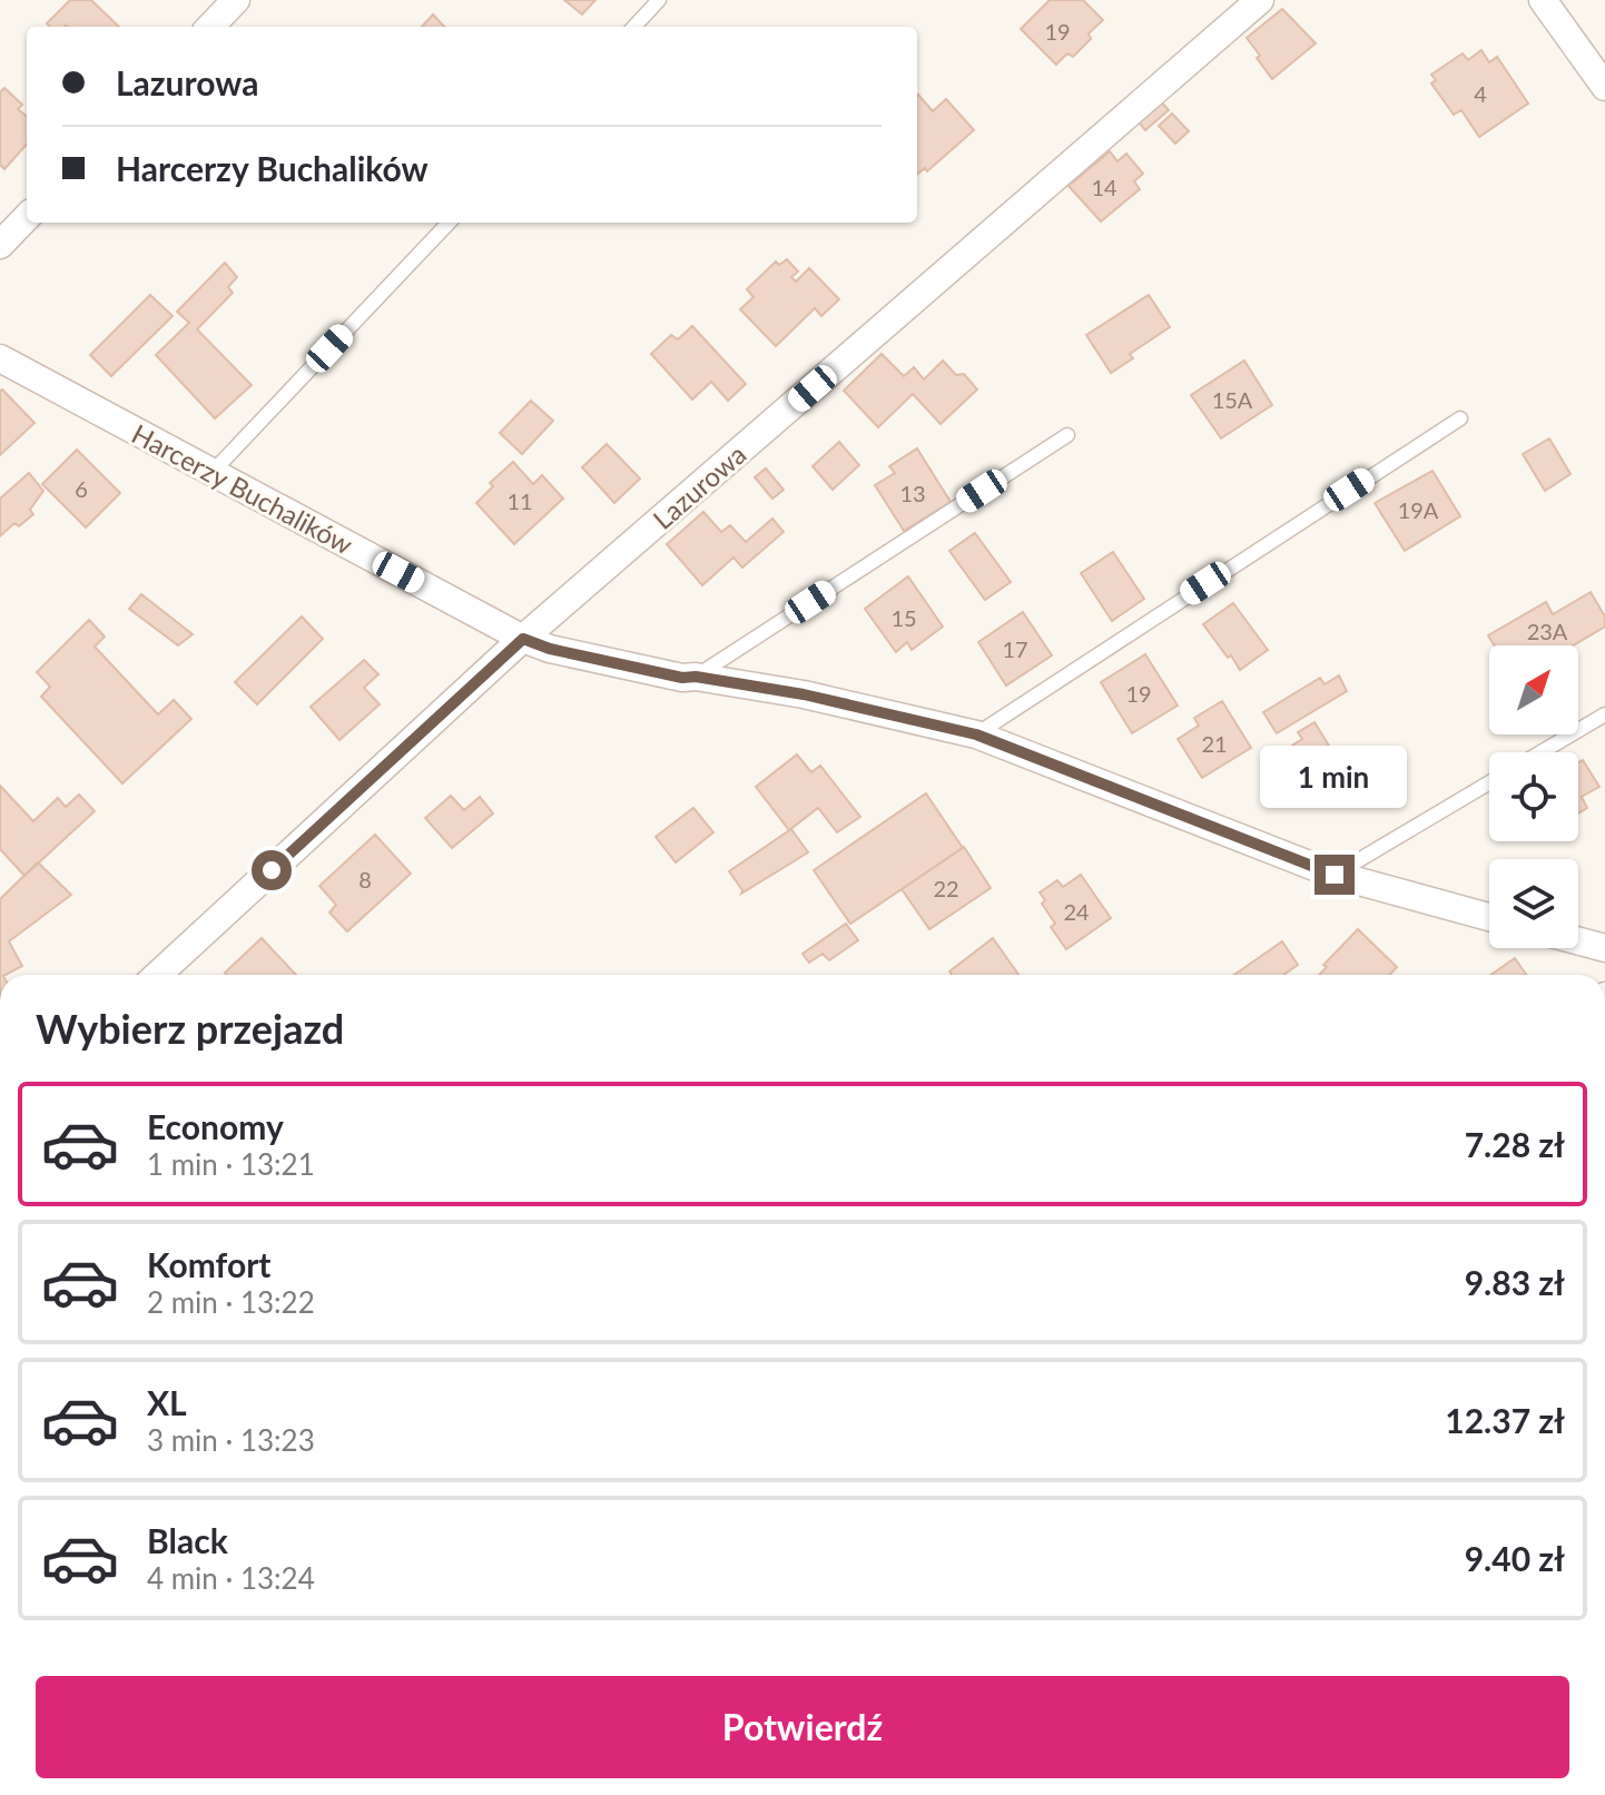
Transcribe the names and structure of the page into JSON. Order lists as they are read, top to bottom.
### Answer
{
  "streets": {
    "street": ["Lazurowa", "Harcerzy Buchalików"]
  },
  "crossings": [
    ["Lazurowa", "Harcerzy Buchalików"]
  ],
  "house_numbers": [
    "19",
    "4",
    "14",
    "15A",
    "6",
    "13",
    "11",
    "19A",
    "15",
    "23A",
    "17",
    "19",
    "21",
    "8",
    "22",
    "24"
  ],
  "north": "top right",
  "page": {
    "banner": ["Lazurowa", "Harcerzy Buchalików"],
    "bubble": "1 min",
    "heading": "Wybierz przejazd",
    "list": [
      {
        "name": "Economy",
        "note": "1 min · 13:21",
        "value": "7.28 zł"
      },
      {
        "name": "Komfort",
        "note": "2 min · 13:22",
        "value": "9.83 zł"
      },
      {
        "name": "XL",
        "note": "3 min · 13:23",
        "value": "12.37 zł"
      },
      {
        "name": "Black",
        "note": "4 min · 13:24",
        "value": "9.40 zł"
      }
    ],
    "buttons": "Potwierdź"
  }
}
